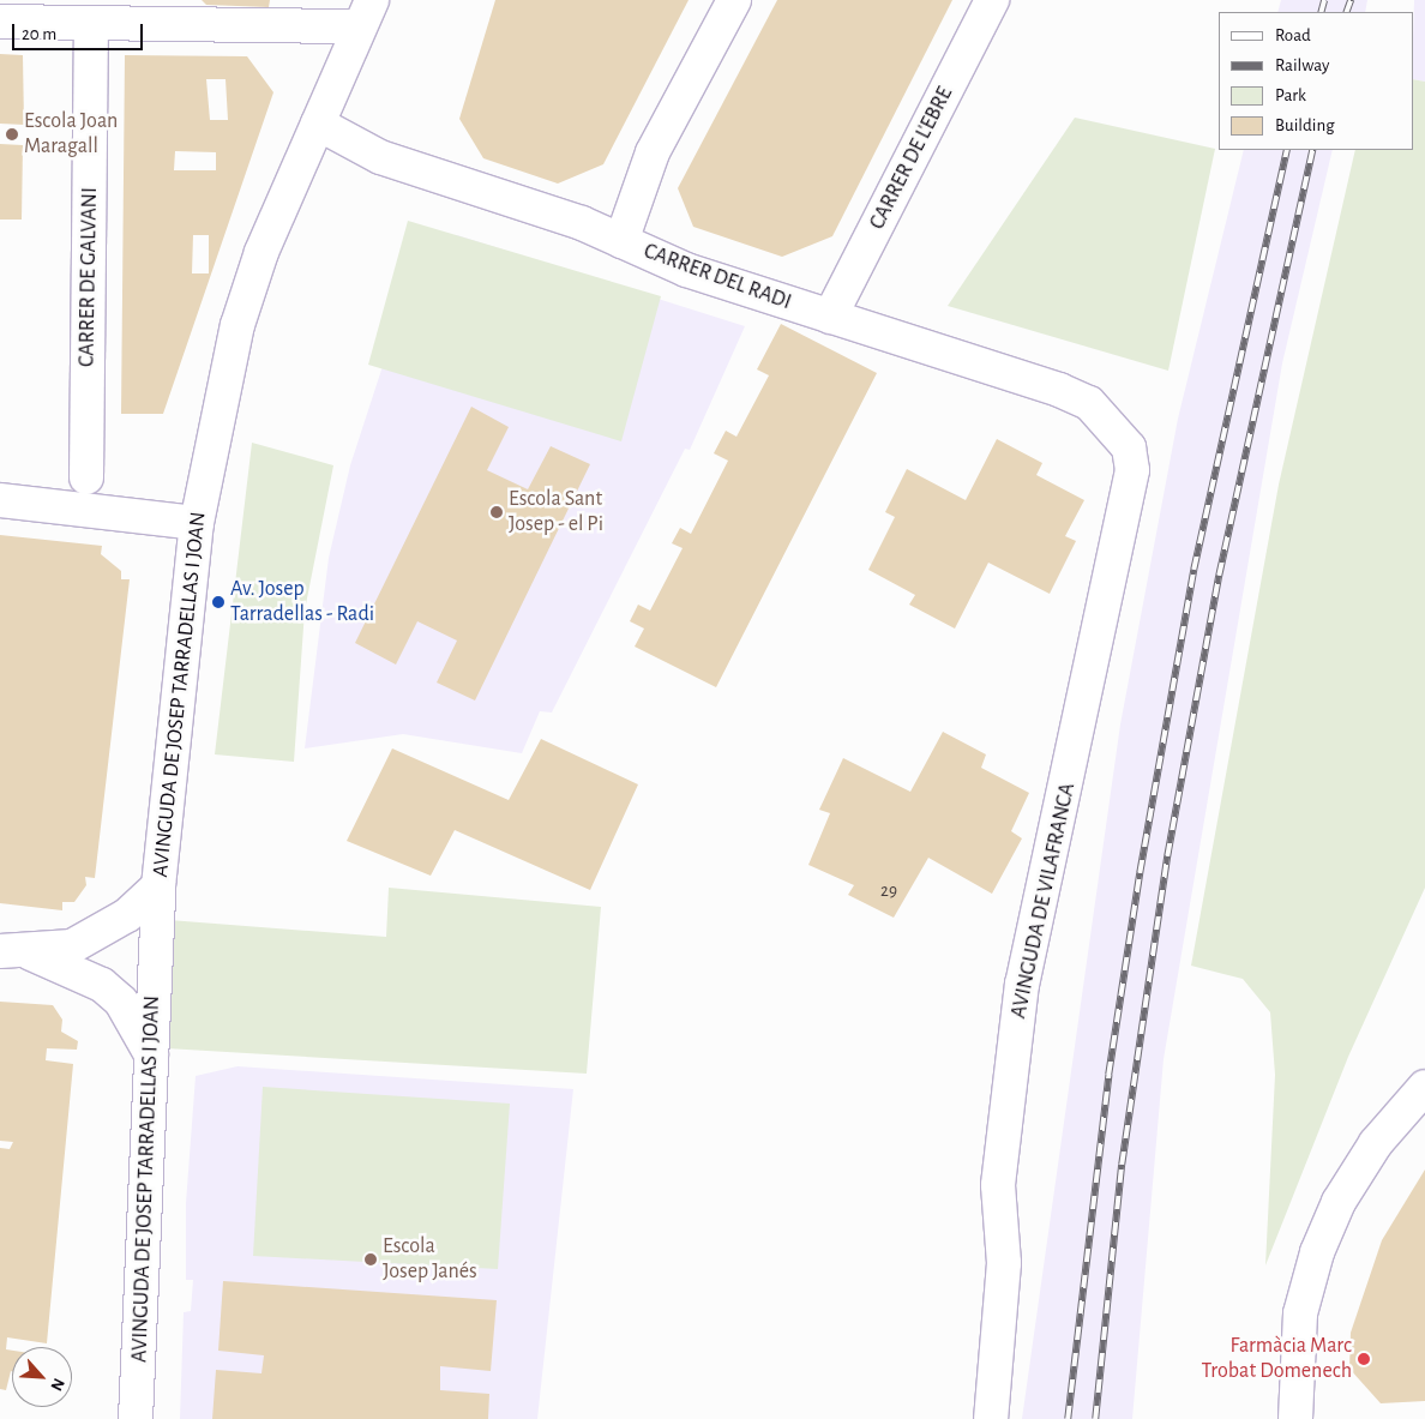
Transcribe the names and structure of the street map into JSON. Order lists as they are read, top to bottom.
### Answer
{
  "streets": {
    "street": [
      "CARRER DE L'EBRE",
      "CARRER DE GALVANI",
      "CARRER DEL RADI",
      "AVINGUDA DE JOSEP TARRADELLAS I JOAN",
      "AVINGUDA DE VILAFRANCA"
    ]
  },
  "crossings": [
    ["CARRER DE L'EBRE", "CARRER DEL RADI"],
    ["CARRER DEL RADI", "AVINGUDA DE JOSEP TARRADELLAS I JOAN"],
    ["CARRER DEL RADI", "AVINGUDA DE VILAFRANCA"]
  ],
  "places": [
    "Escola Joan Maragall",
    "Escola Sant Josep - el Pi",
    "Av. Josep Tarradellas - Radi",
    "Escola Josep Janés",
    "Farmàcia Marc Trobat Domenech"
  ],
  "house_numbers": ["29"],
  "legend": [
    "Road",
    "Railway",
    "Park",
    "Building"
  ],
  "scale_bar": "20 m",
  "north": "bottom right"
}
